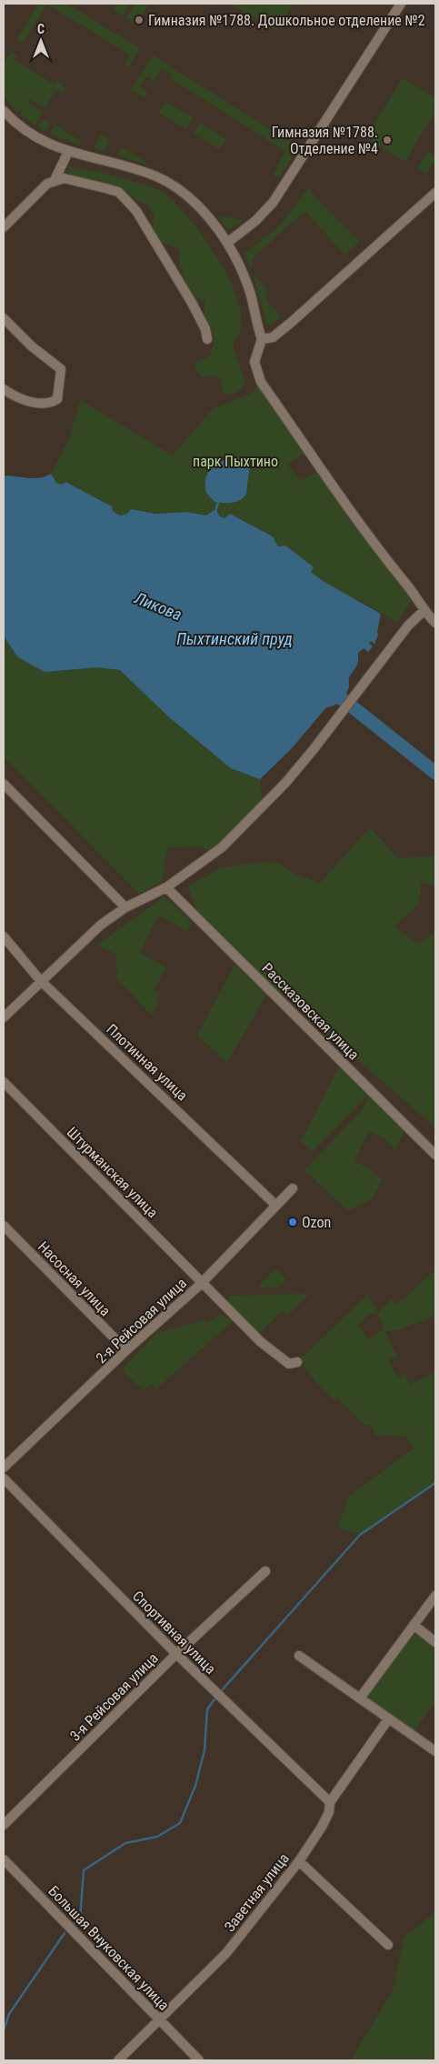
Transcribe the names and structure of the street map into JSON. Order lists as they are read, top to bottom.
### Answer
{
  "streets": {
    "street": [
      "Рассказовская улица",
      "Плотинная улица",
      "Штурманская улица",
      "Насосная улица",
      "2-я Рейсовая улица",
      "Спортивная улица",
      "3-я Рейсовая улица",
      "Заветная улица",
      "Большая Внуковская улица"
    ]
  },
  "crossings": [
    ["Плотинная улица", "2-я Рейсовая улица"],
    ["Штурманская улица", "2-я Рейсовая улица"],
    ["Насосная улица", "2-я Рейсовая улица"],
    ["Спортивная улица", "3-я Рейсовая улица"],
    ["Спортивная улица", "Заветная улица"],
    ["Заветная улица", "Большая Внуковская улица"]
  ],
  "water": ["Ликова", "Пыхтинский пруд"],
  "parks": ["парк Пыхтино"],
  "places": ["Гимназия №1788. Дошкольное отделение №2", "Гимназия №1788. Отделение №4", "Ozon"],
  "north": "top"
}
